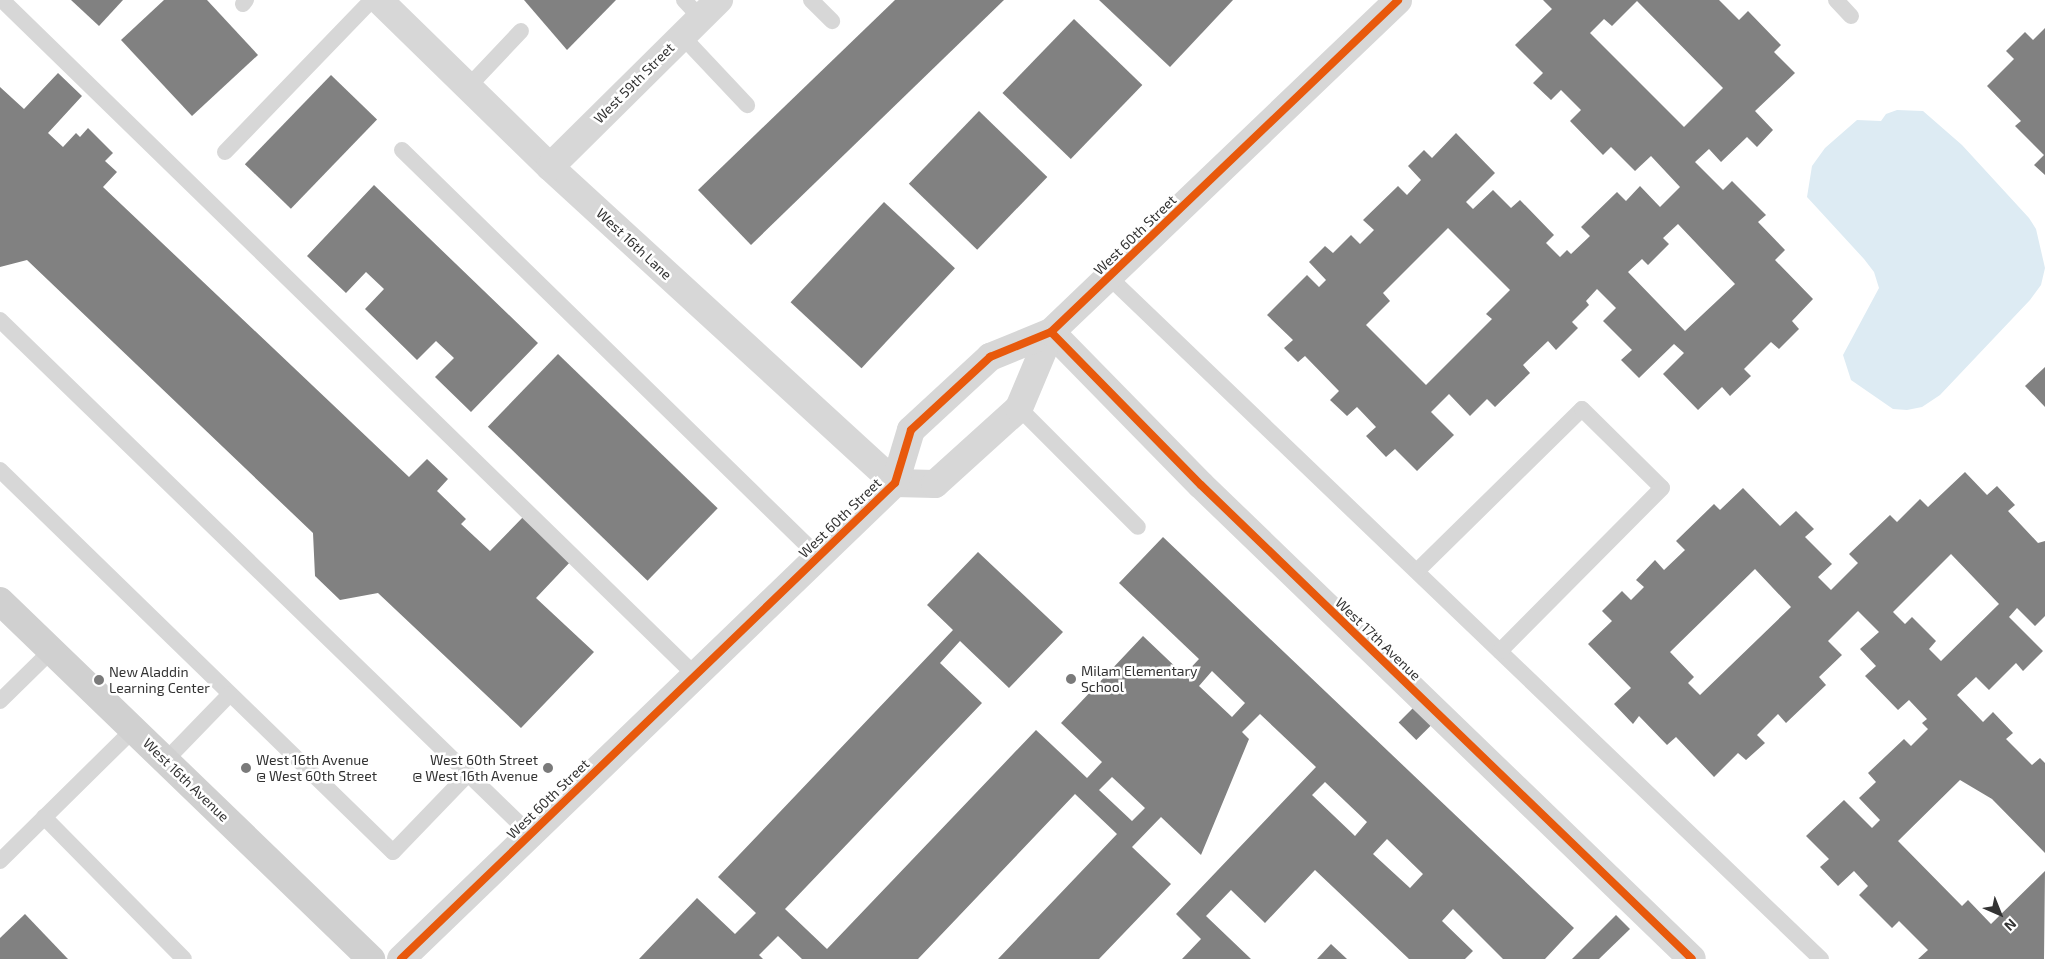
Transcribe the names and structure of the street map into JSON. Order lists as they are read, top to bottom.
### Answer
{
  "streets": {
    "main road": ["West 16th Avenue"],
    "street": [
      "West 59th Street",
      "West 60th Street",
      "West 16th Lane",
      "West 17th Avenue"
    ]
  },
  "crossings": [
    ["West 59th Street", "West 16th Lane"],
    ["West 60th Street", "West 16th Lane"],
    ["West 60th Street", "West 17th Avenue"]
  ],
  "places": [
    "Milam Elementary School",
    "New Aladdin Learning Center",
    "West 16th Avenue @ West 60th Street",
    "West 60th Street @ West 16th Avenue"
  ],
  "north": "bottom right"
}
